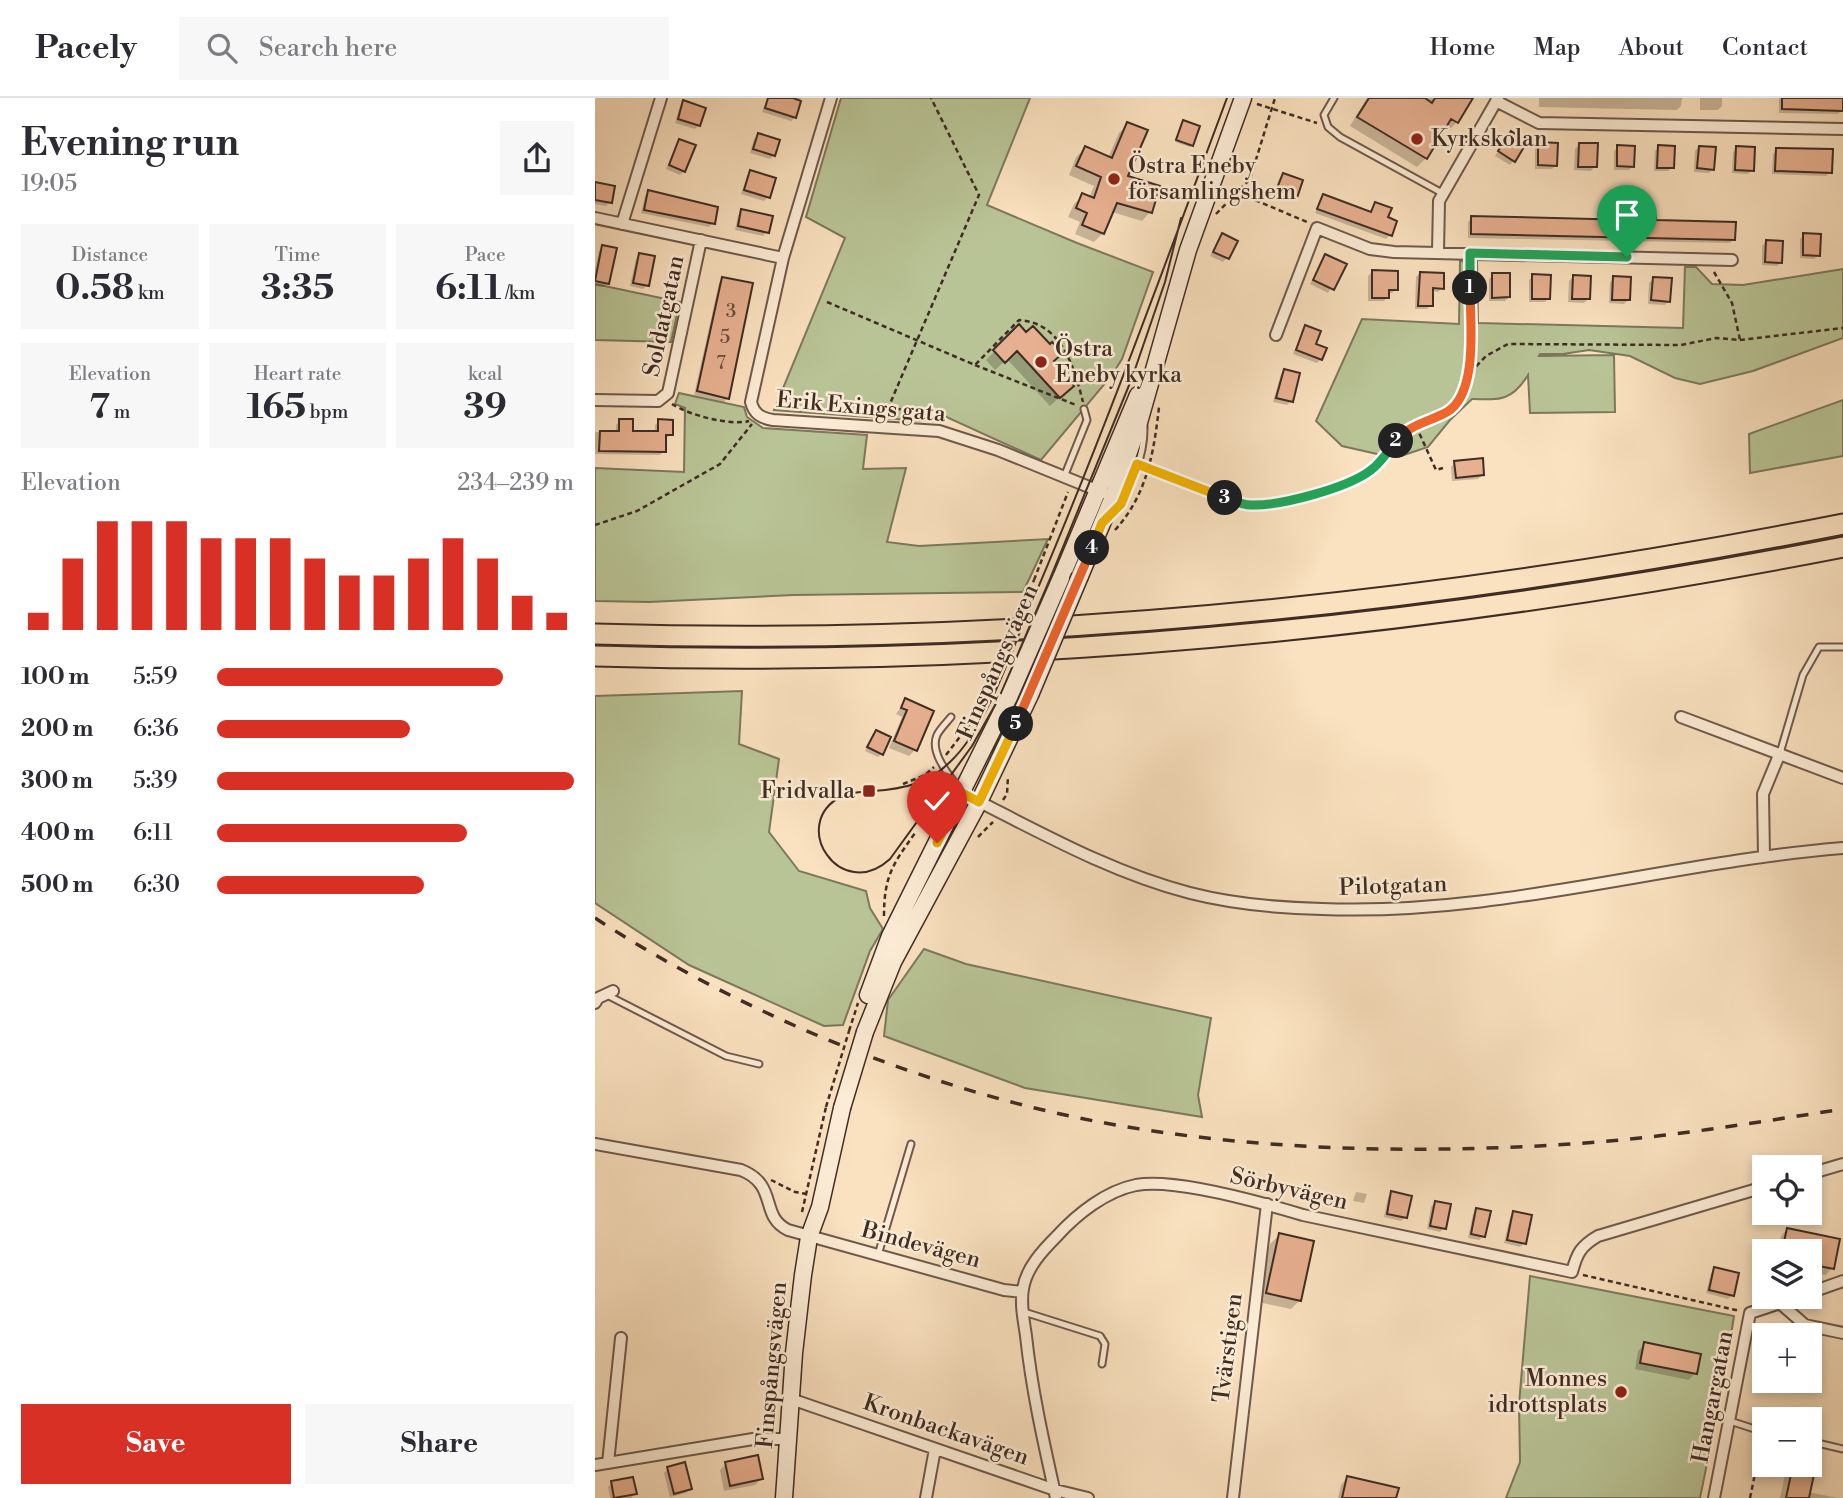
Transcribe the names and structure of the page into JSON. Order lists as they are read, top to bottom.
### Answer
{
  "streets": {
    "main road": ["Finspångsvägen"],
    "street": [
      "Soldatgatan",
      "Erik Exings gata",
      "Pilotgatan",
      "Sörbyvägen",
      "Bindevägen",
      "Tvärstigen",
      "Hangargatan",
      "Kronbackavägen"
    ]
  },
  "crossings": [
    ["Erik Exings gata", "Finspångsvägen"],
    ["Finspångsvägen", "Pilotgatan"],
    ["Finspångsvägen", "Bindevägen"],
    ["Finspångsvägen", "Kronbackavägen"],
    ["Sörbyvägen", "Bindevägen"],
    ["Sörbyvägen", "Tvärstigen"],
    ["Sörbyvägen", "Kronbackavägen"]
  ],
  "places": {
    "other": [
      "Kyrkskolan",
      "Östra Eneby församlingshem",
      "Östra Eneby kyrka",
      "Monnes idrottsplats"
    ],
    "transit": ["Fridvalla"]
  },
  "house_numbers": ["3", "5", "7"],
  "page": {
    "header": "Pacely",
    "search": "Search here",
    "nav": [
      "Home",
      "Map",
      "About",
      "Contact"
    ],
    "heading": ["Evening run", "19:05"],
    "stats": [
      ["Distance", "0.58 km"],
      ["Time", "3:35"],
      ["Pace", "6:11 /km"],
      ["Elevation", "7 m"],
      ["Heart rate", "165 bpm"],
      ["kcal", "39"]
    ],
    "pins": [
      "1",
      "2",
      "3",
      "4",
      "5"
    ],
    "chart": ["Elevation", "234–239 m"],
    "list": [
      {
        "name": "100 m",
        "note": "5:59"
      },
      {
        "name": "200 m",
        "note": "6:36"
      },
      {
        "name": "300 m",
        "note": "5:39"
      },
      {
        "name": "400 m",
        "note": "6:11"
      },
      {
        "name": "500 m",
        "note": "6:30"
      }
    ],
    "map_buttons": ["+", "−"],
    "buttons": ["Save", "Share"]
  }
}
